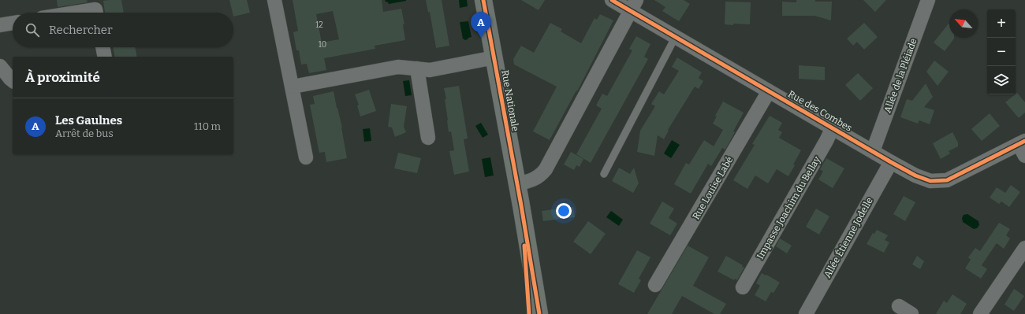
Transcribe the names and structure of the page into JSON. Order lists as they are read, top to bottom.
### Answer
{
  "streets": {
    "main road": ["Rue Nationale"],
    "street": [
      "Allée de la Pléiade",
      "Rue des Combes",
      "Rue Louise Labé",
      "Impasse Joachim du Bellay",
      "Allée Étienne Jodelle"
    ]
  },
  "crossings": [
    ["Allée de la Pléiade", "Rue des Combes"],
    ["Rue des Combes", "Rue Louise Labé"],
    ["Rue des Combes", "Impasse Joachim du Bellay"],
    ["Rue des Combes", "Allée Étienne Jodelle"]
  ],
  "house_numbers": ["12", "10"],
  "north": "top left",
  "page": {
    "map_buttons": ["+", "−"],
    "pins": "A",
    "search": "Rechercher",
    "heading": "À proximité",
    "list": [
      {
        "mark": "A",
        "name": "Les Gaulnes",
        "note": "Arrêt de bus",
        "value": "110 m"
      }
    ]
  }
}
